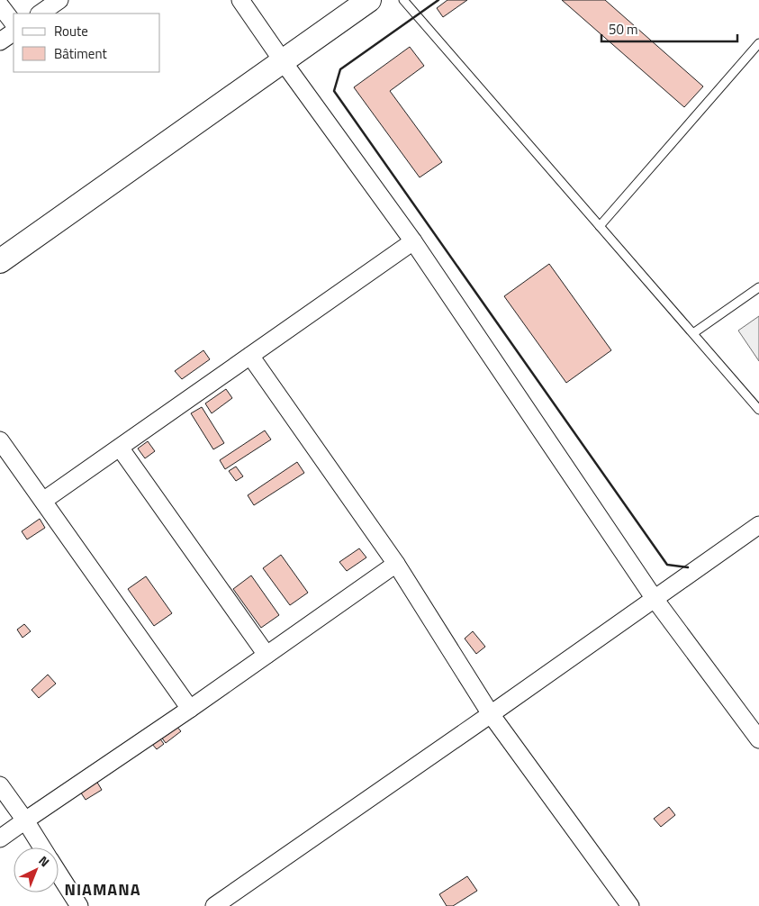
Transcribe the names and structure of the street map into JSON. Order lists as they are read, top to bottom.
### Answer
{
  "districts": ["NIAMANA"],
  "legend": ["Route", "Bâtiment"],
  "scale_bar": "50 m",
  "north": "top right"
}
